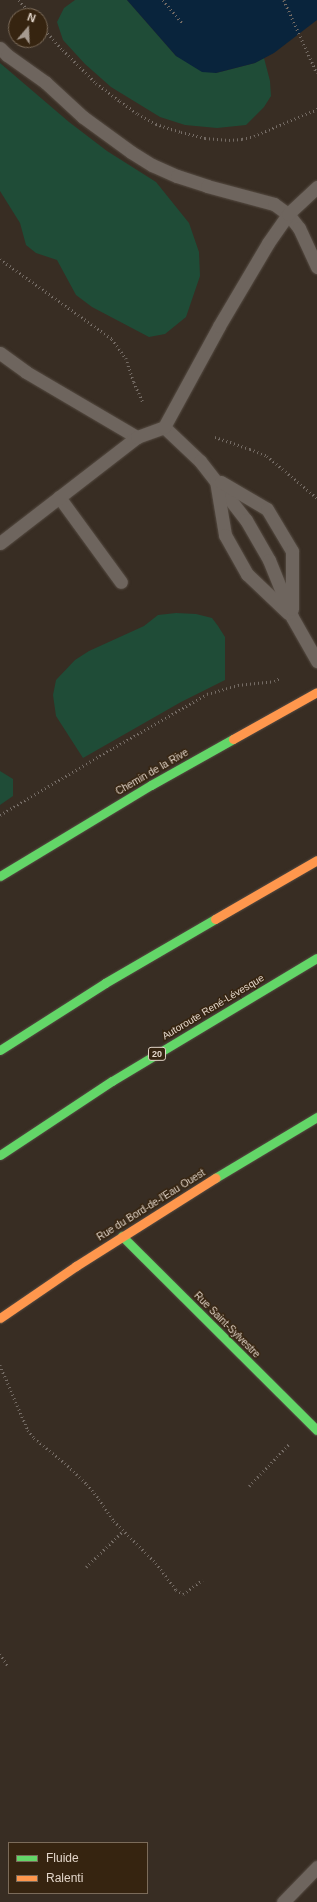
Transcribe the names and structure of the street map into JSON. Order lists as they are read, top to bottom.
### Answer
{
  "streets": {
    "main road": [
      "Chemin de la Rive",
      "Autoroute René-Lévesque",
      "20",
      "Rue du Bord-de-l'Eau Ouest",
      "Rue Saint-Sylvestre"
    ]
  },
  "crossings": [
    ["Rue du Bord-de-l'Eau Ouest", "Rue Saint-Sylvestre"]
  ],
  "legend": ["Fluide", "Ralenti"],
  "north": "top"
}
